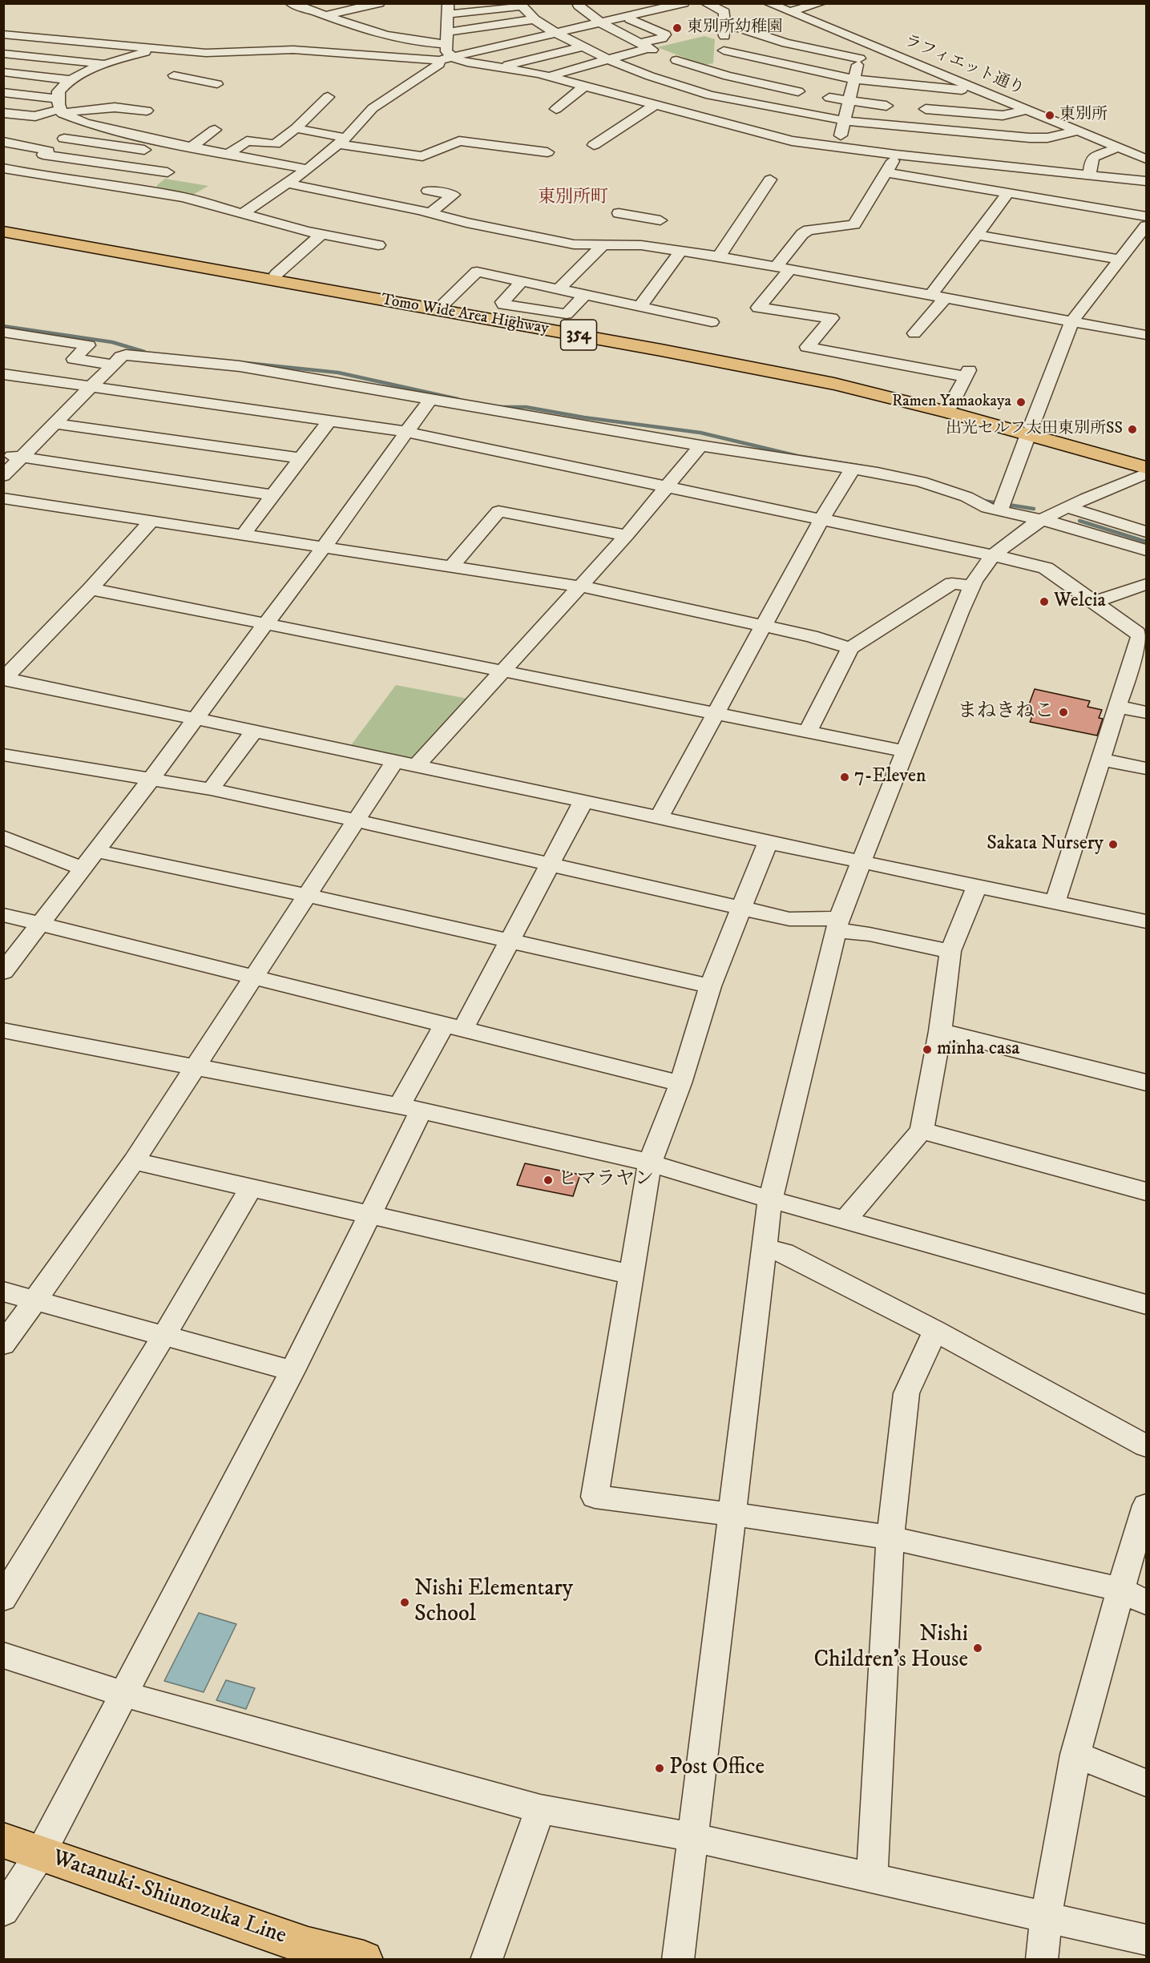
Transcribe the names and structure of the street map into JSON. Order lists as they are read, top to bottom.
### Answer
{
  "streets": {
    "main road": ["Tomo Wide Area Highway", "354", "Watanuki-Shiunozuka Line"],
    "street": ["ラフィエット通り"]
  },
  "districts": ["東別所町"],
  "places": [
    "東別所幼稚園",
    "東別所",
    "Ramen Yamaokaya",
    "出光セルフ太田東別所SS",
    "Welcia",
    "まねきねこ",
    "7-Eleven",
    "Sakata Nursery",
    "minha casa",
    "ヒマラヤン",
    "Nishi Elementary School",
    "Nishi Children's House",
    "Post Office"
  ]
}
